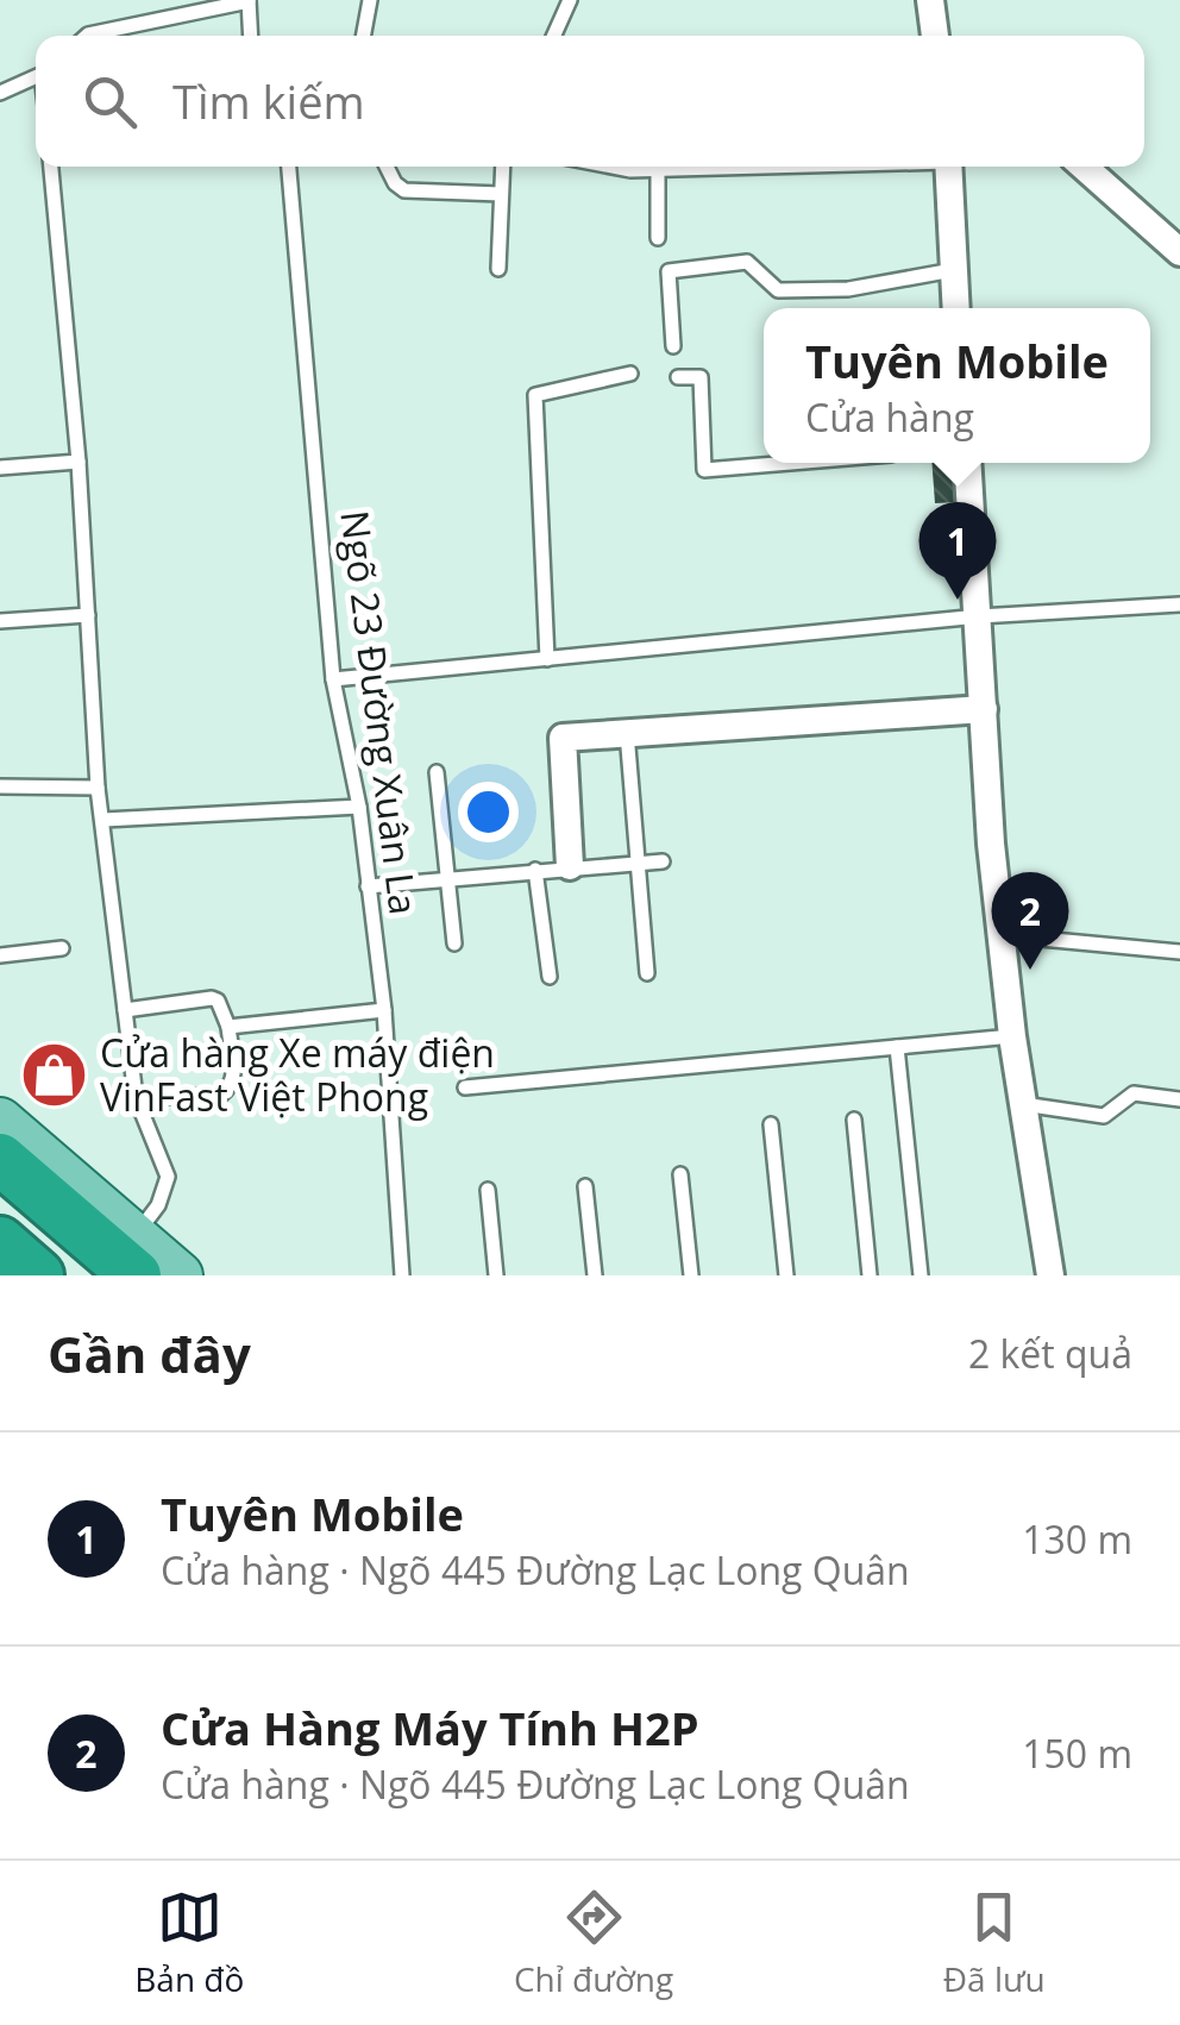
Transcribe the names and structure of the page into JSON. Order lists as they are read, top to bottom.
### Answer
{
  "streets": {
    "lane": ["Ngõ 23 Đường Xuân La"]
  },
  "places": {
    "shop": ["Cửa hàng Xe máy điện VinFast Việt Phong"]
  },
  "page": {
    "search": "Tìm kiếm",
    "popup": ["Tuyên Mobile", "Cửa hàng"],
    "pins": ["1", "2"],
    "heading": ["Gần đây", "2 kết quả"],
    "list": [
      {
        "mark": "1",
        "name": "Tuyên Mobile",
        "note": "Cửa hàng · Ngõ 445 Đường Lạc Long Quân",
        "value": "130 m"
      },
      {
        "mark": "2",
        "name": "Cửa Hàng Máy Tính H2P",
        "note": "Cửa hàng · Ngõ 445 Đường Lạc Long Quân",
        "value": "150 m"
      }
    ],
    "nav": ["Bản đồ", "Chỉ đường", "Đã lưu"]
  }
}
